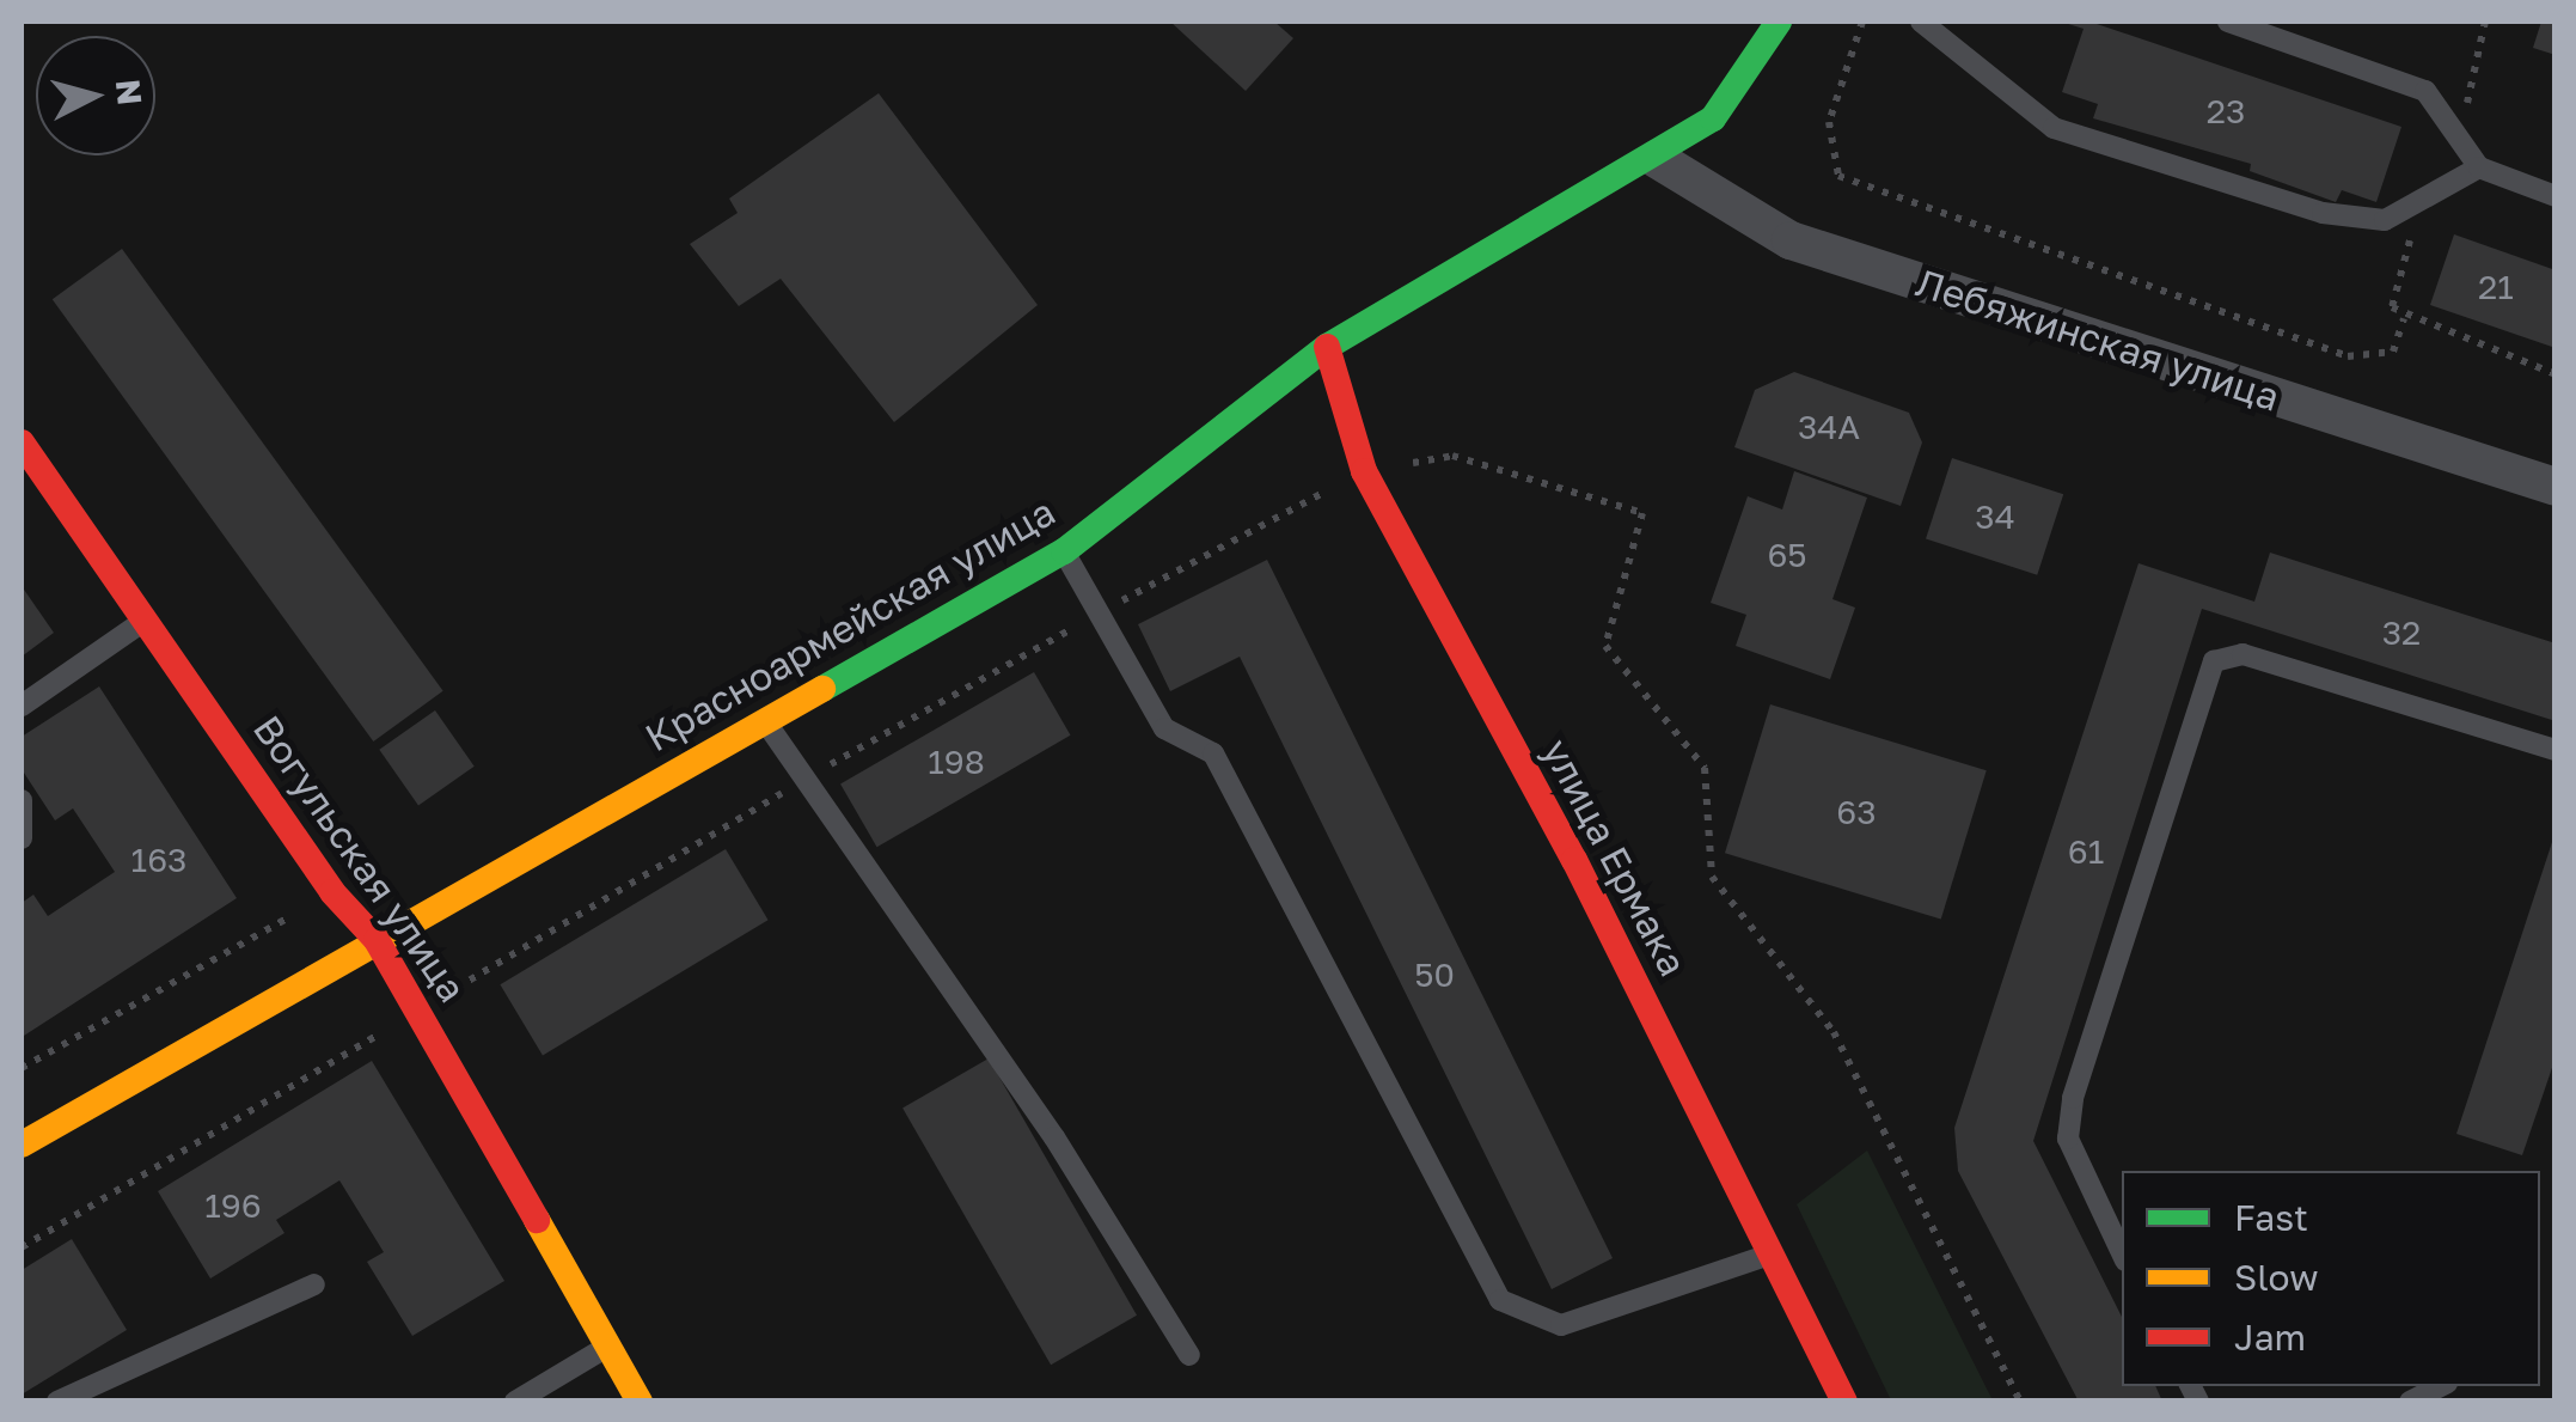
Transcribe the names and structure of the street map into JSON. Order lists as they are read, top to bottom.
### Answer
{
  "streets": {
    "street": [
      "Лебяжинская улица",
      "Красноармейская улица",
      "улица Ермака",
      "Вогульская улица"
    ]
  },
  "crossings": [
    ["Лебяжинская улица", "Красноармейская улица"],
    ["Красноармейская улица", "улица Ермака"],
    ["Красноармейская улица", "Вогульская улица"]
  ],
  "house_numbers": [
    "23",
    "21",
    "34А",
    "34",
    "65",
    "32",
    "198",
    "63",
    "61",
    "163",
    "50",
    "196"
  ],
  "legend": ["Fast", "Slow", "Jam"],
  "north": "right"
}
